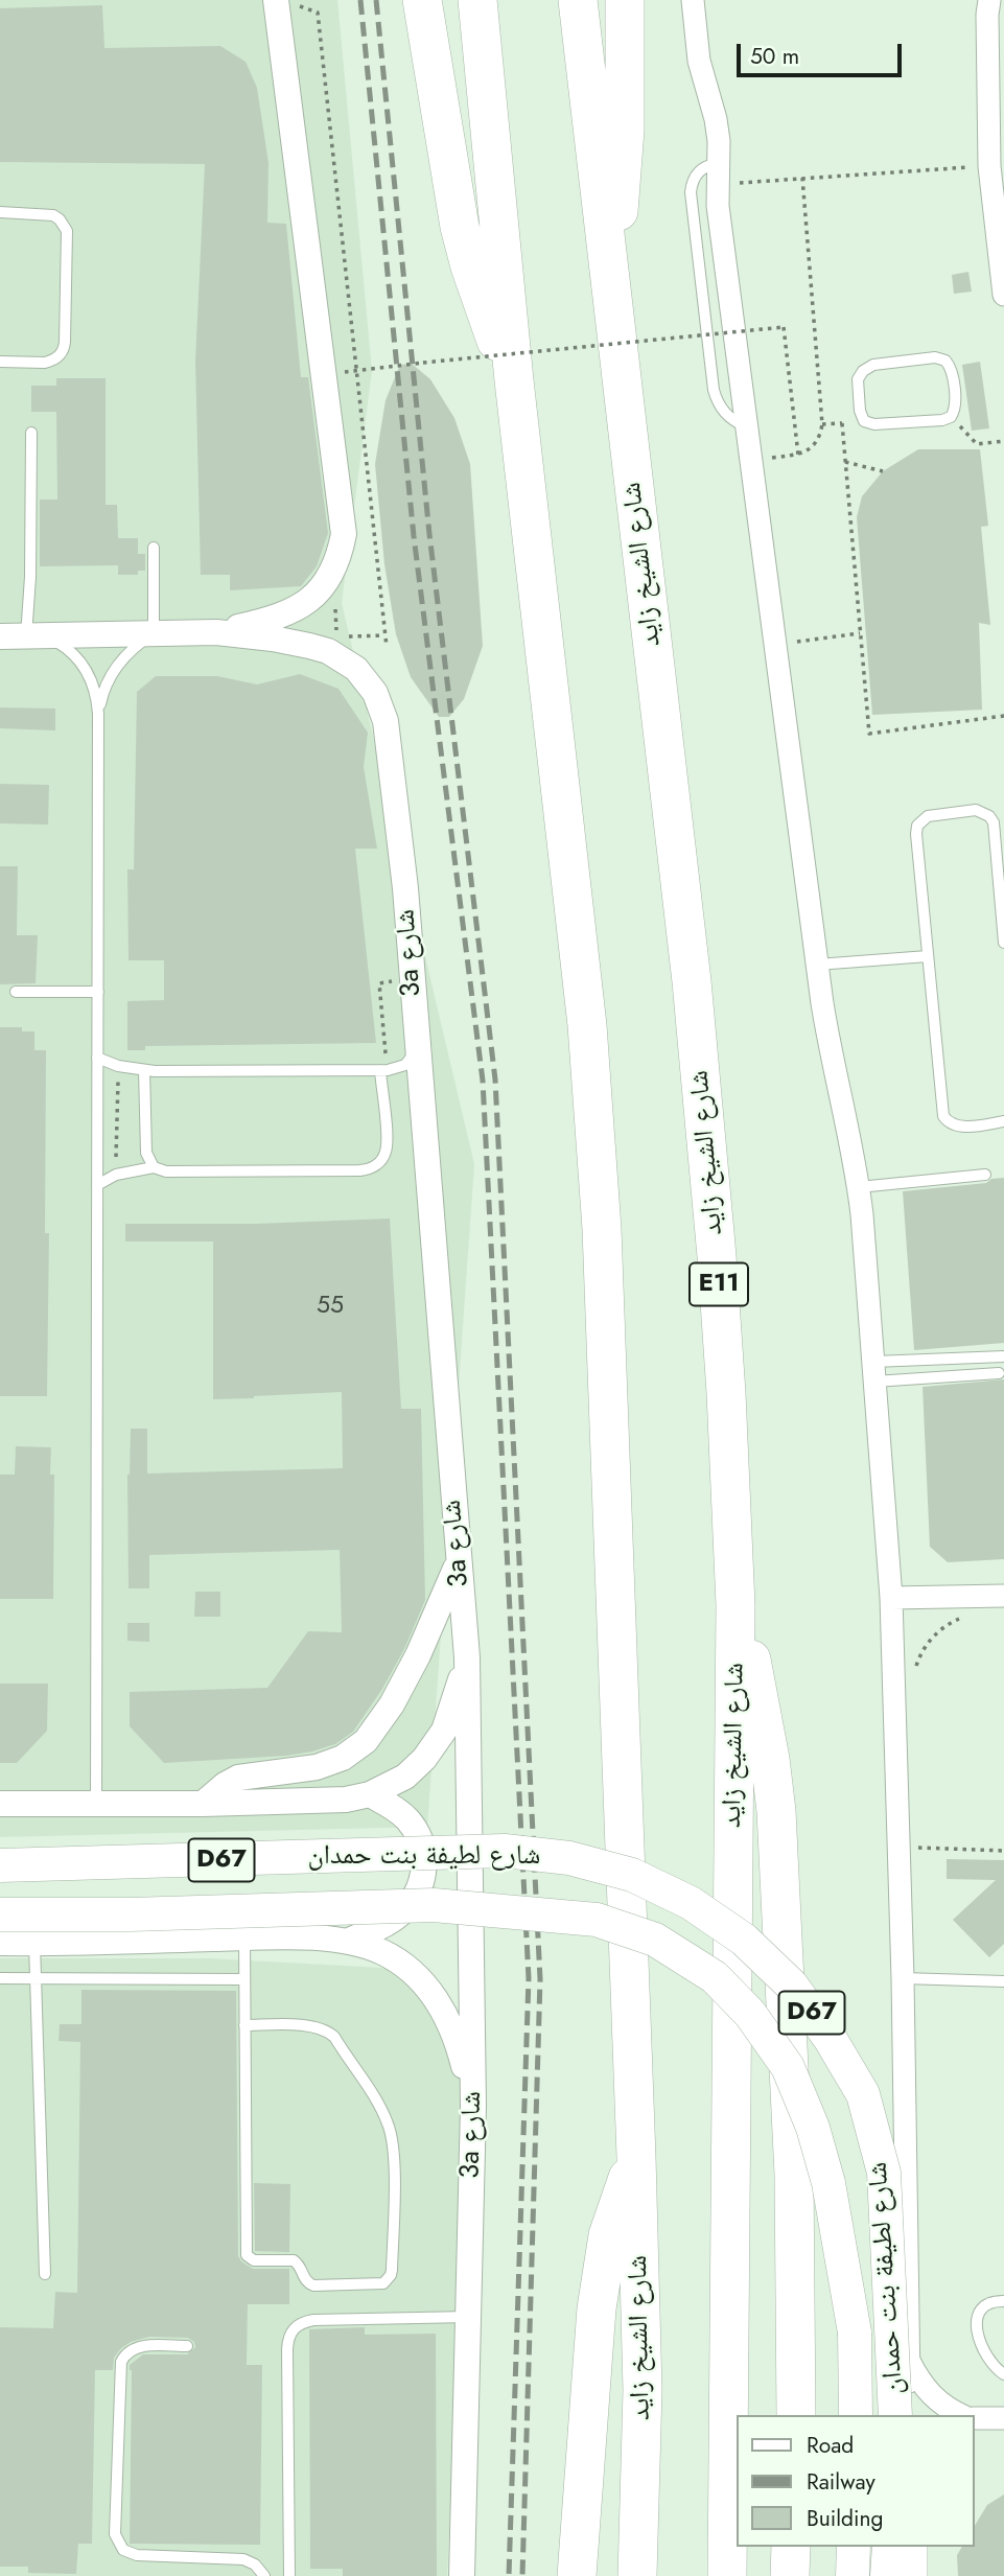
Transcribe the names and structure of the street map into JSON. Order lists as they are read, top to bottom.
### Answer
{
  "streets": {
    "highway": ["شارع الشيخ زايد", "E11"],
    "main road": ["شارع لطيفة بنت حمدان", "D67"],
    "street": ["3a شارع"]
  },
  "crossings": [
    ["3a شارع", "شارع لطيفة بنت حمدان"]
  ],
  "house_numbers": ["55"],
  "legend": ["Road", "Railway", "Building"],
  "scale_bar": "50 m"
}
